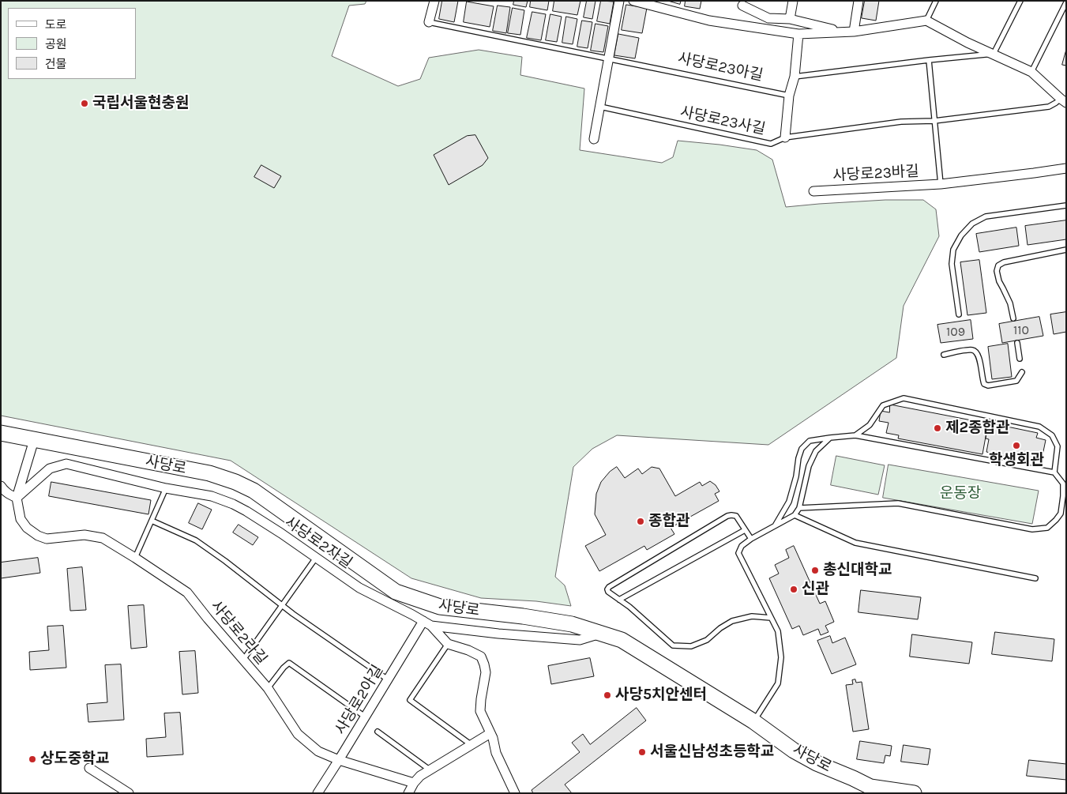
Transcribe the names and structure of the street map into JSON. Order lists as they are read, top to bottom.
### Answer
{
  "streets": {
    "main road": ["사당로"],
    "street": [
      "사당로23바길",
      "사당로2자길",
      "사당로2라길",
      "사당로2아길"
    ],
    "lane": ["사당로23아길", "사당로23사길"]
  },
  "crossings": [
    ["사당로23사길", "사당로23바길"],
    ["사당로2자길", "사당로2라길"],
    ["사당로2자길", "사당로2아길"],
    ["사당로2라길", "사당로2아길"]
  ],
  "parks": ["운동장"],
  "places": [
    "국립서울현충원",
    "제2종합관",
    "학생회관",
    "종합관",
    "총신대학교",
    "신관",
    "사당5치안센터",
    "서울신남성초등학교",
    "상도중학교"
  ],
  "house_numbers": ["110", "109"],
  "legend": ["도로", "공원", "건물"]
}
